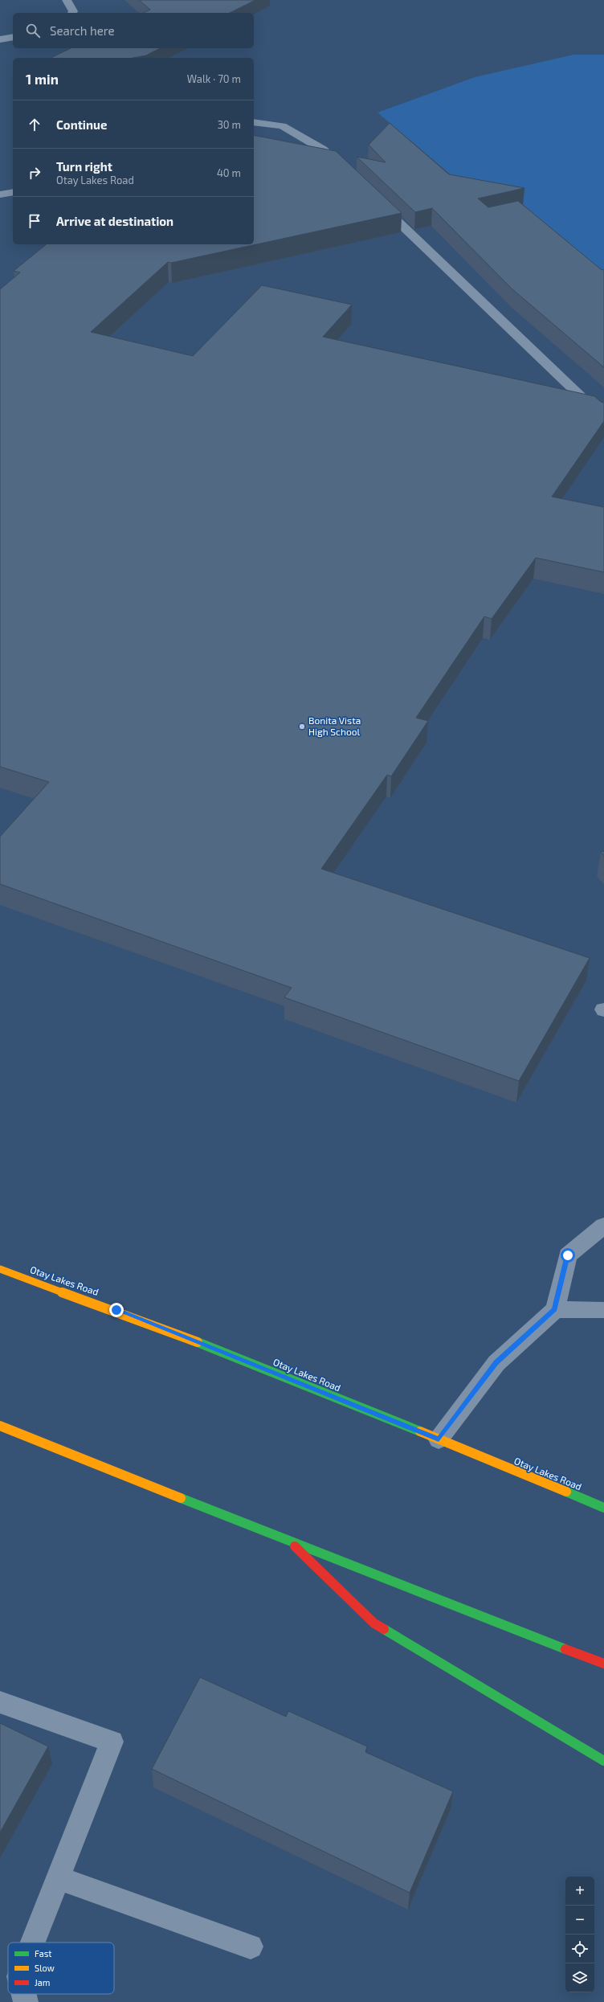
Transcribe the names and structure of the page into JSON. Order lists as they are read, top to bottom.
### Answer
{
  "streets": {
    "main road": ["Otay Lakes Road"]
  },
  "places": ["Bonita Vista High School"],
  "legend": ["Fast", "Slow", "Jam"],
  "page": {
    "search": "Search here",
    "heading": ["1 min", "Walk · 70 m"],
    "list": [
      ["Continue", "30 m"],
      ["Turn right", "Otay Lakes Road", "40 m"],
      "Arrive at destination"
    ],
    "map_buttons": ["+", "−"]
  }
}
